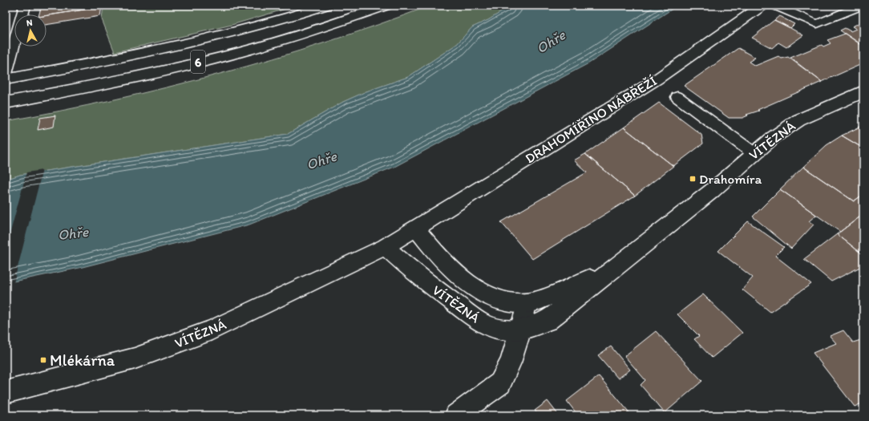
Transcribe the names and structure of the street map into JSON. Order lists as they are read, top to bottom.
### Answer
{
  "streets": {
    "main road": ["6", "DRAHOMÍŘINO NÁBŘEŽÍ", "VÍTĚZNÁ"]
  },
  "crossings": [
    ["DRAHOMÍŘINO NÁBŘEŽÍ", "VÍTĚZNÁ"]
  ],
  "water": ["Ohře"],
  "places": {
    "transit": ["Drahomíra", "Mlékárna"]
  },
  "north": "top"
}
